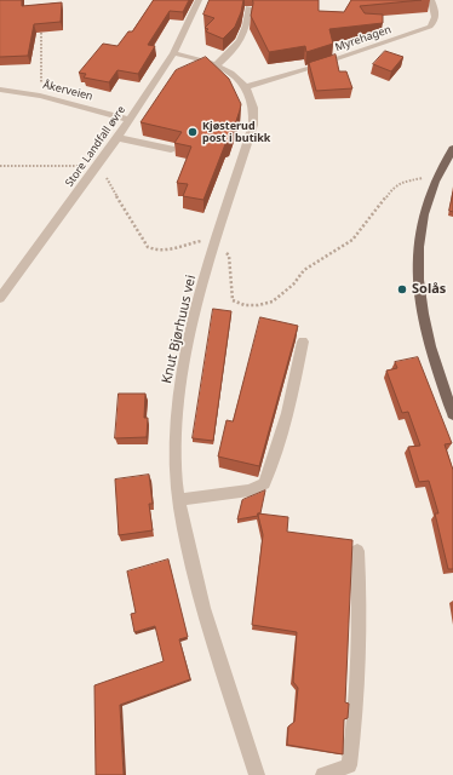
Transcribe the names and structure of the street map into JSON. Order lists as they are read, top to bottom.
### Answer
{
  "streets": {
    "street": [
      "Myrehagen",
      "Åkerveien",
      "Store Landfall øvre",
      "Knut Bjørhuus vei"
    ]
  },
  "crossings": [
    ["Myrehagen", "Knut Bjørhuus vei"],
    ["Åkerveien", "Store Landfall øvre"],
    ["Store Landfall øvre", "Knut Bjørhuus vei"]
  ],
  "places": ["Kjøsterud post i butikk", "Solås"]
}
